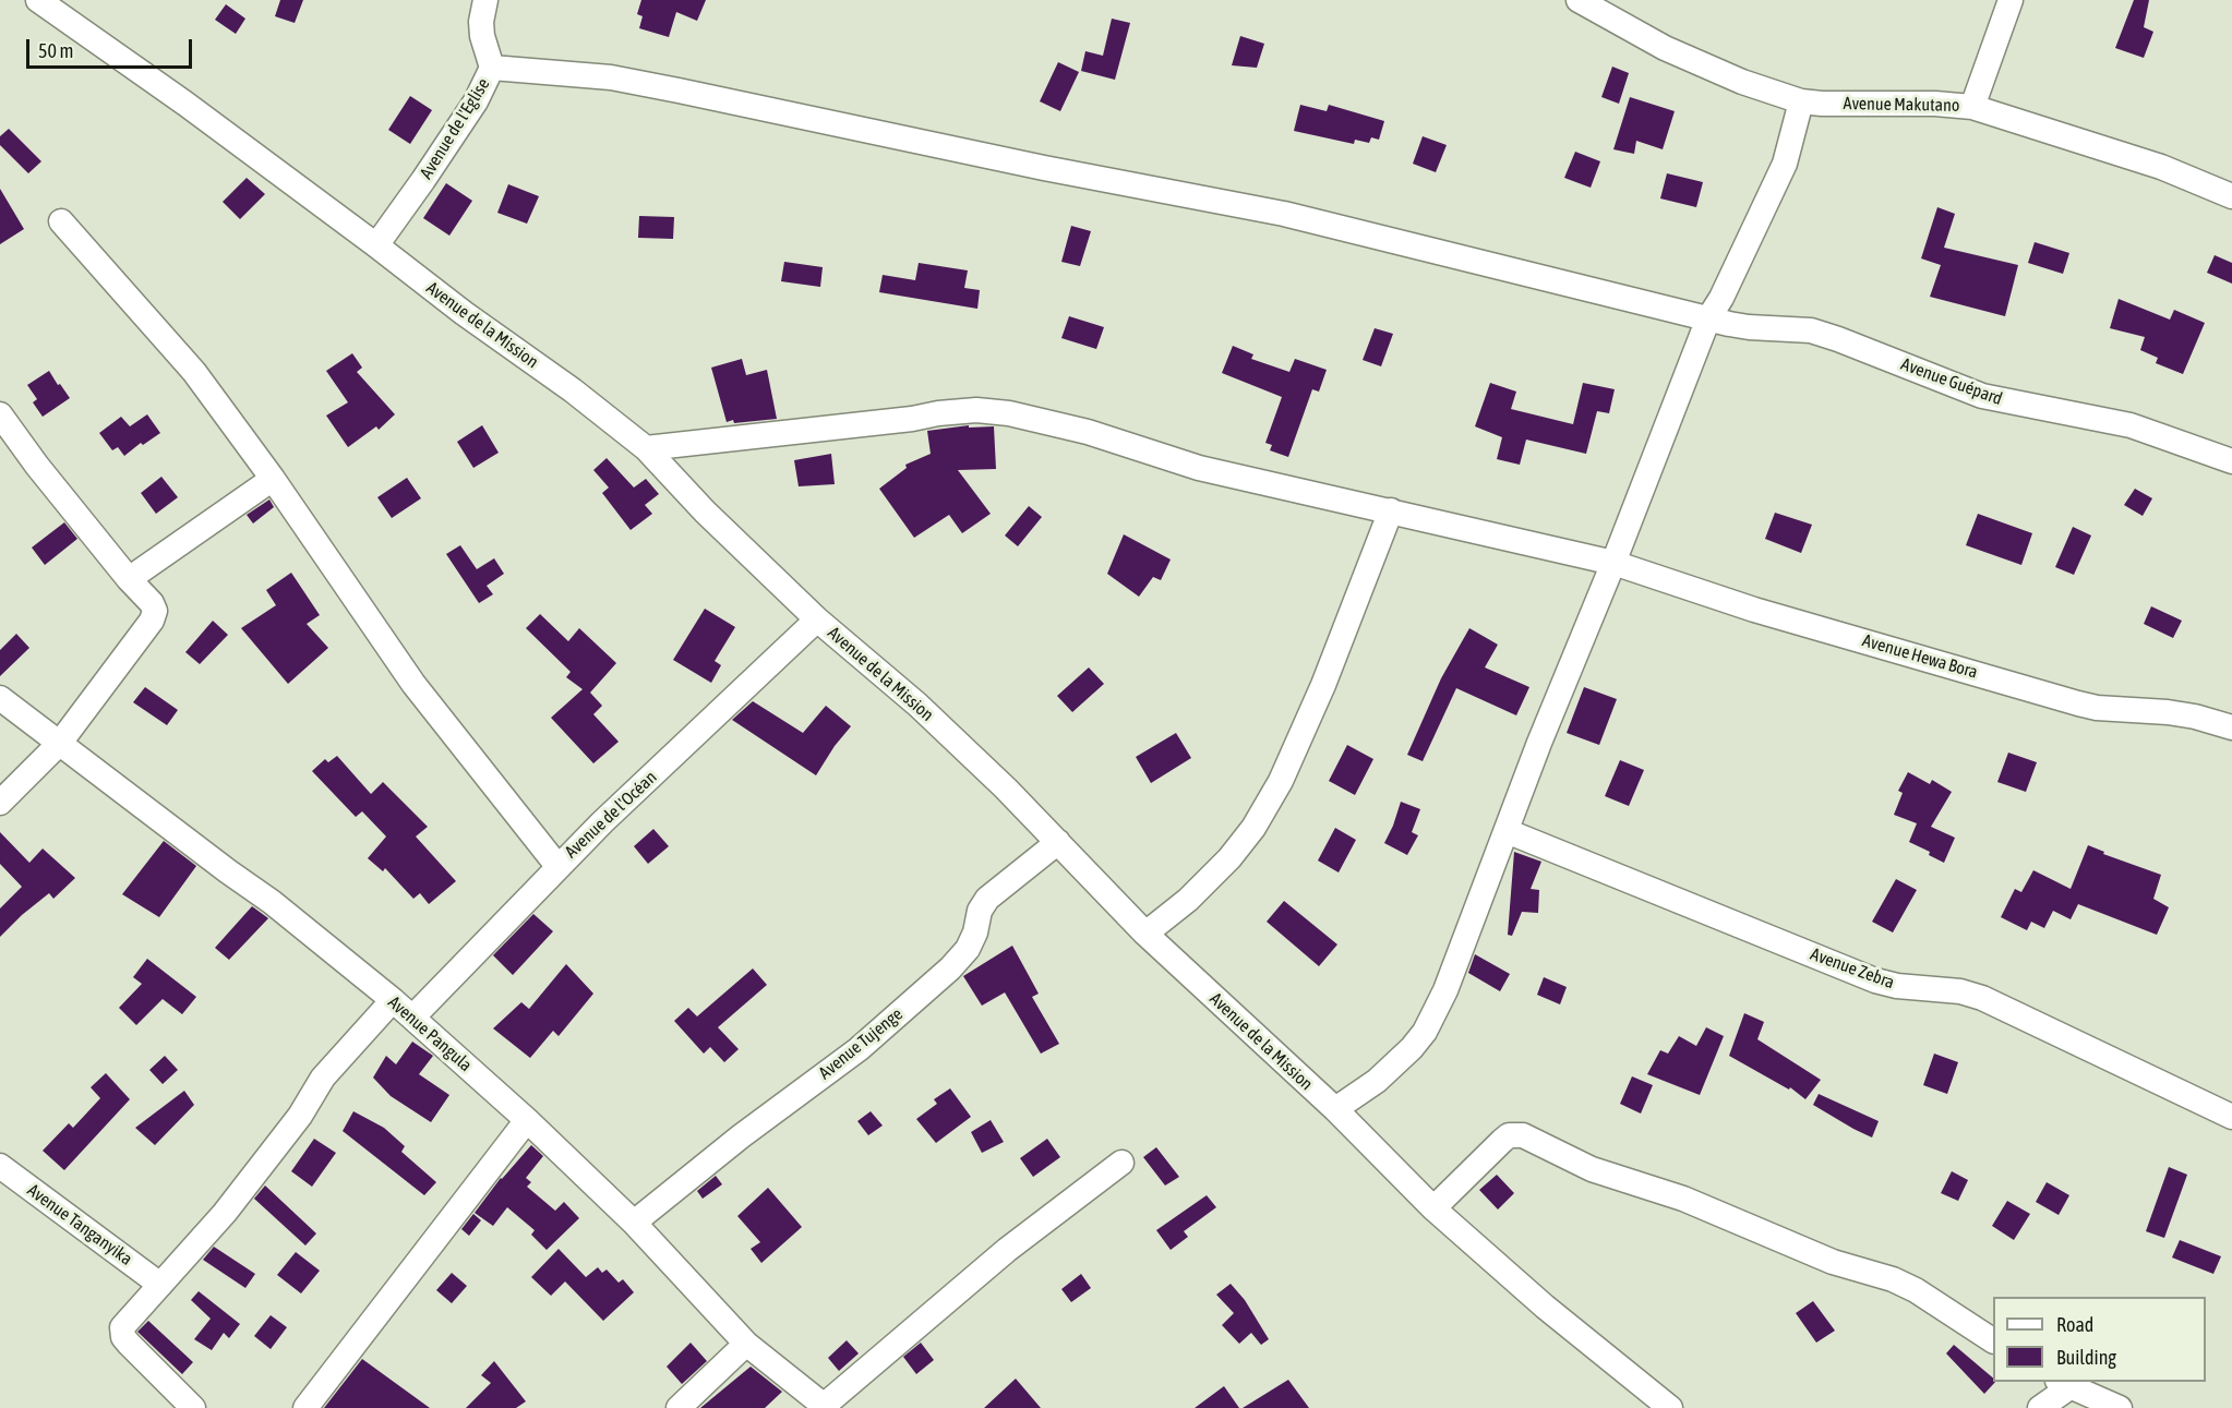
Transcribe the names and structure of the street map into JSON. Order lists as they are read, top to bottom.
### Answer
{
  "streets": {
    "street": [
      "Avenue Makutano",
      "Avenue de l'Eglise",
      "Avenue de la Mission",
      "Avenue Guépard",
      "Avenue Hewa Bora",
      "Avenue de l'Océan",
      "Avenue Zebra",
      "Avenue Pangula",
      "Avenue Tujenge",
      "Avenue Tanganyika"
    ]
  },
  "crossings": [
    ["Avenue de l'Eglise", "Avenue de la Mission"],
    ["Avenue de l'Eglise", "Avenue Guépard"],
    ["Avenue de la Mission", "Avenue Hewa Bora"],
    ["Avenue de la Mission", "Avenue de l'Océan"],
    ["Avenue de la Mission", "Avenue Tujenge"],
    ["Avenue de l'Océan", "Avenue Pangula"],
    ["Avenue Pangula", "Avenue Tujenge"]
  ],
  "legend": ["Road", "Building"],
  "scale_bar": "50 m"
}
